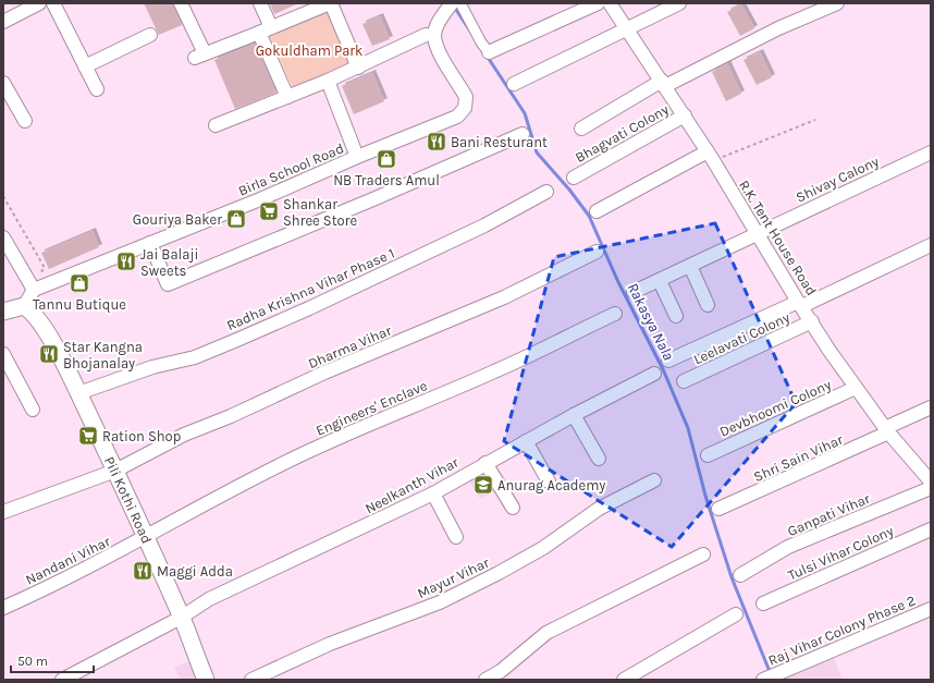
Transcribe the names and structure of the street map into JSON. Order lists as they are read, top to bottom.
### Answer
{
  "streets": {
    "street": [
      "Bhagvati Colony",
      "Birla School Road",
      "Shivay Calony",
      "R.K. Tent House Road",
      "Radha Krishna Vihar Phase 1",
      "Leelavati Colony",
      "Dharma Vihar",
      "Engineers' Enclave",
      "Devbhoomi Colony",
      "Shri Sain Vihar",
      "Neelkanth Vihar",
      "Pili Kothi Road",
      "Ganpati Vihar",
      "Tulsi Vihar Colony",
      "Nandani Vihar",
      "Mayur Vihar",
      "Raj Vihar Colony Phase 2"
    ]
  },
  "crossings": [
    ["Bhagvati Colony", "R.K. Tent House Road"],
    ["Shivay Calony", "R.K. Tent House Road"],
    ["R.K. Tent House Road", "Leelavati Colony"],
    ["R.K. Tent House Road", "Devbhoomi Colony"],
    ["R.K. Tent House Road", "Shri Sain Vihar"],
    ["Radha Krishna Vihar Phase 1", "Pili Kothi Road"],
    ["Dharma Vihar", "Pili Kothi Road"],
    ["Engineers' Enclave", "Pili Kothi Road"],
    ["Engineers' Enclave", "Nandani Vihar"],
    ["Neelkanth Vihar", "Pili Kothi Road"],
    ["Pili Kothi Road", "Nandani Vihar"]
  ],
  "water": ["Rakasya Nala"],
  "parks": ["Gokuldham Park"],
  "places": {
    "restaurant": [
      "Bani Resturant",
      "Jai Balaji Sweets",
      "Star Kangna Bhojanalay",
      "Maggi Adda"
    ],
    "shop": ["NB Traders Amul", "Gouriya Baker", "Tannu Butique"],
    "supermarket": ["Shankar Shree Store", "Ration Shop"],
    "school or university": ["Anurag Academy"]
  },
  "scale_bar": "50 m"
}
